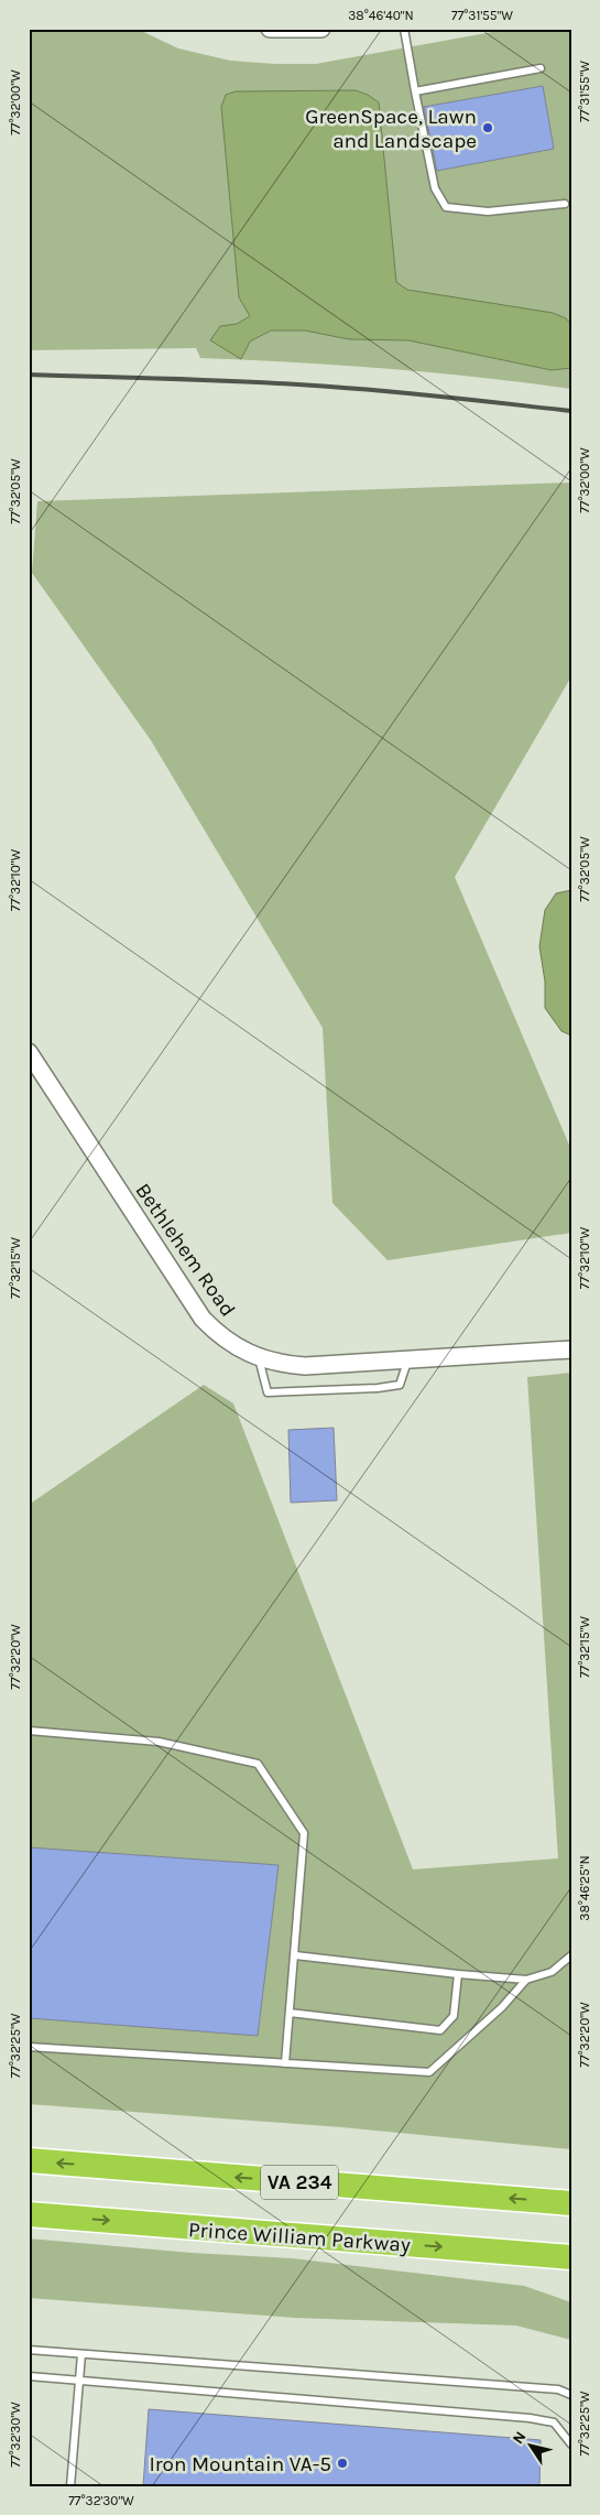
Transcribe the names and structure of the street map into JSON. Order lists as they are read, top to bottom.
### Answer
{
  "streets": {
    "highway": ["VA 234", "Prince William Parkway"],
    "street": ["Bethlehem Road"]
  },
  "places": ["GreenSpace, Lawn and Landscape", "Iron Mountain VA-5"],
  "north": "top left",
  "coordinates": [
    "38°46'40\"N",
    "77°31'55\"W",
    "77°32'00\"W",
    "77°32'05\"W",
    "77°32'10\"W",
    "77°32'15\"W",
    "77°32'20\"W",
    "38°46'25\"N",
    "77°32'25\"W",
    "77°32'30\"W"
  ]
}
